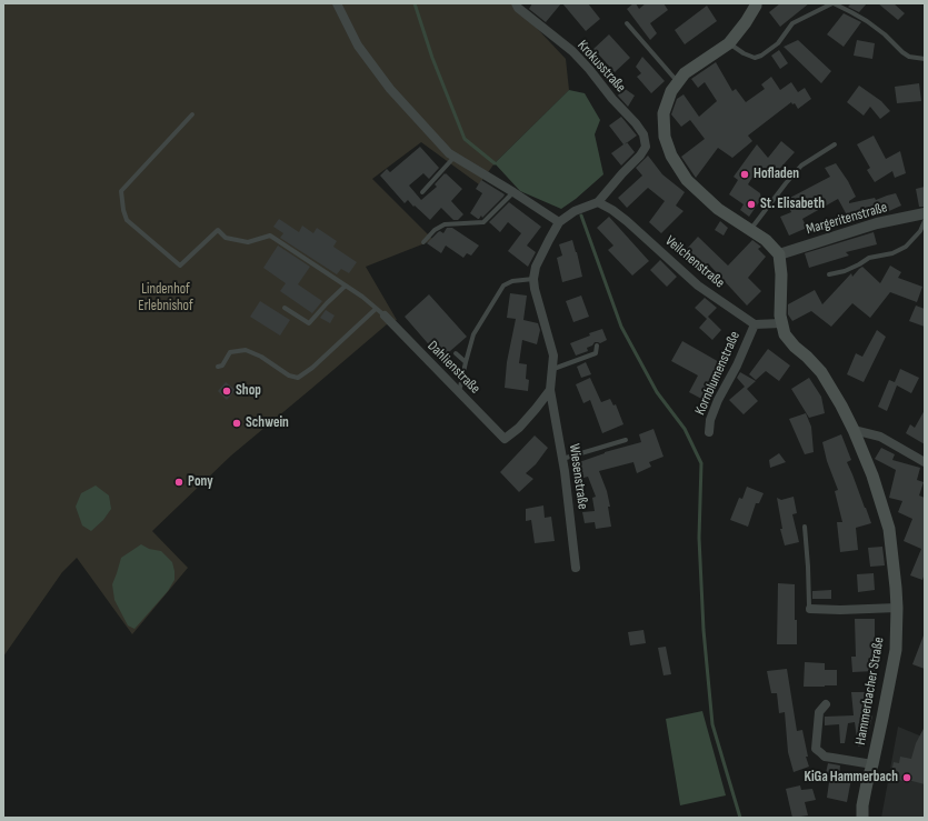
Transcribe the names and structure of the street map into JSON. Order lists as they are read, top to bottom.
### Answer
{
  "streets": {
    "main road": ["Hammerbacher Straße"],
    "street": [
      "Krokusstraße",
      "Margeritenstraße",
      "Veilchenstraße",
      "Dahlienstraße",
      "Kornblumenstraße",
      "Wiesenstraße"
    ]
  },
  "crossings": [
    ["Krokusstraße", "Veilchenstraße"],
    ["Margeritenstraße", "Hammerbacher Straße"],
    ["Veilchenstraße", "Kornblumenstraße"],
    ["Dahlienstraße", "Wiesenstraße"]
  ],
  "parks": ["Lindenhof Erlebnishof"],
  "places": [
    "Hofladen",
    "St. Elisabeth",
    "Shop",
    "Schwein",
    "Pony",
    "KiGa Hammerbach"
  ]
}
